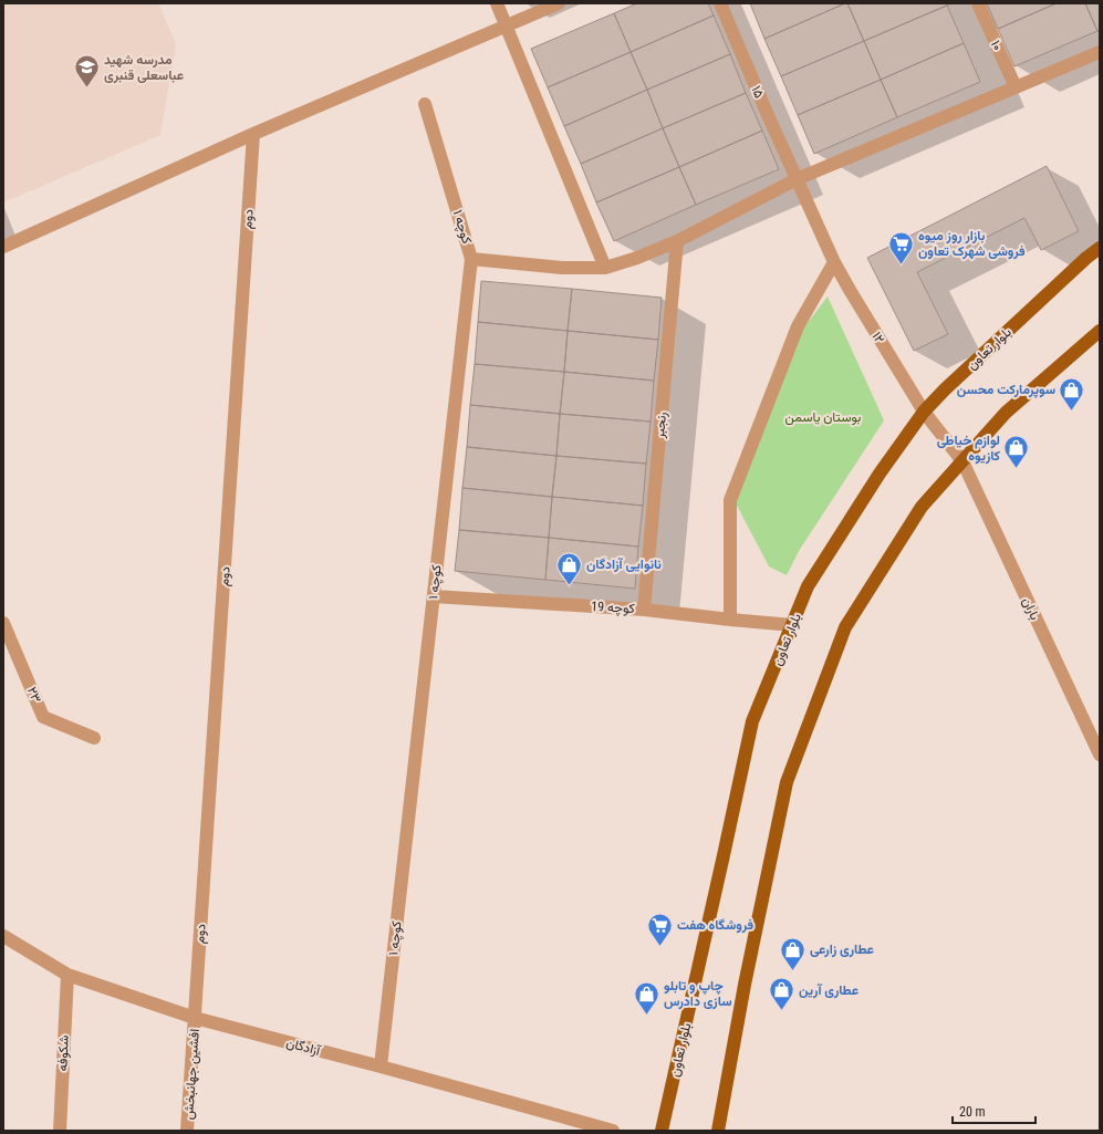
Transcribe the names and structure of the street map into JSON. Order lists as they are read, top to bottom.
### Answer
{
  "streets": {
    "main road": ["بلوار تعاون"],
    "street": [
      "۱۰",
      "۱۵",
      "دوم",
      "کوچه ۱",
      "۱۲",
      "رنجبر",
      "کوچه 19",
      "باران",
      "۲۳",
      "آزادگان",
      "شکوفه",
      "افشین جهانبخش"
    ]
  },
  "crossings": [
    ["۱۵", "۱۲"],
    ["دوم", "آزادگان"],
    ["دوم", "افشین جهانبخش"],
    ["کوچه ۱", "کوچه 19"],
    ["کوچه ۱", "آزادگان"],
    ["۱۲", "بلوار تعاون"],
    ["۱۲", "باران"],
    ["بلوار تعاون", "کوچه 19"],
    ["رنجبر", "کوچه 19"],
    ["آزادگان", "شکوفه"],
    ["آزادگان", "افشین جهانبخش"]
  ],
  "parks": ["بوستان یاسمن"],
  "places": {
    "school or university": ["مدرسه شهید عباسعلی قنبری"],
    "supermarket": ["بازار روز میوه فروشی شهرک تعاون", "فروشگاه هفت"],
    "shop": [
      "سوپرمارکت محسن",
      "لوازم خیاطی کازیوه",
      "نانوایی آزادگان",
      "عطاری زارعی",
      "عطاری آرین",
      "چاپ و تابلو سازی دادرس"
    ]
  },
  "scale_bar": "20 m"
}
